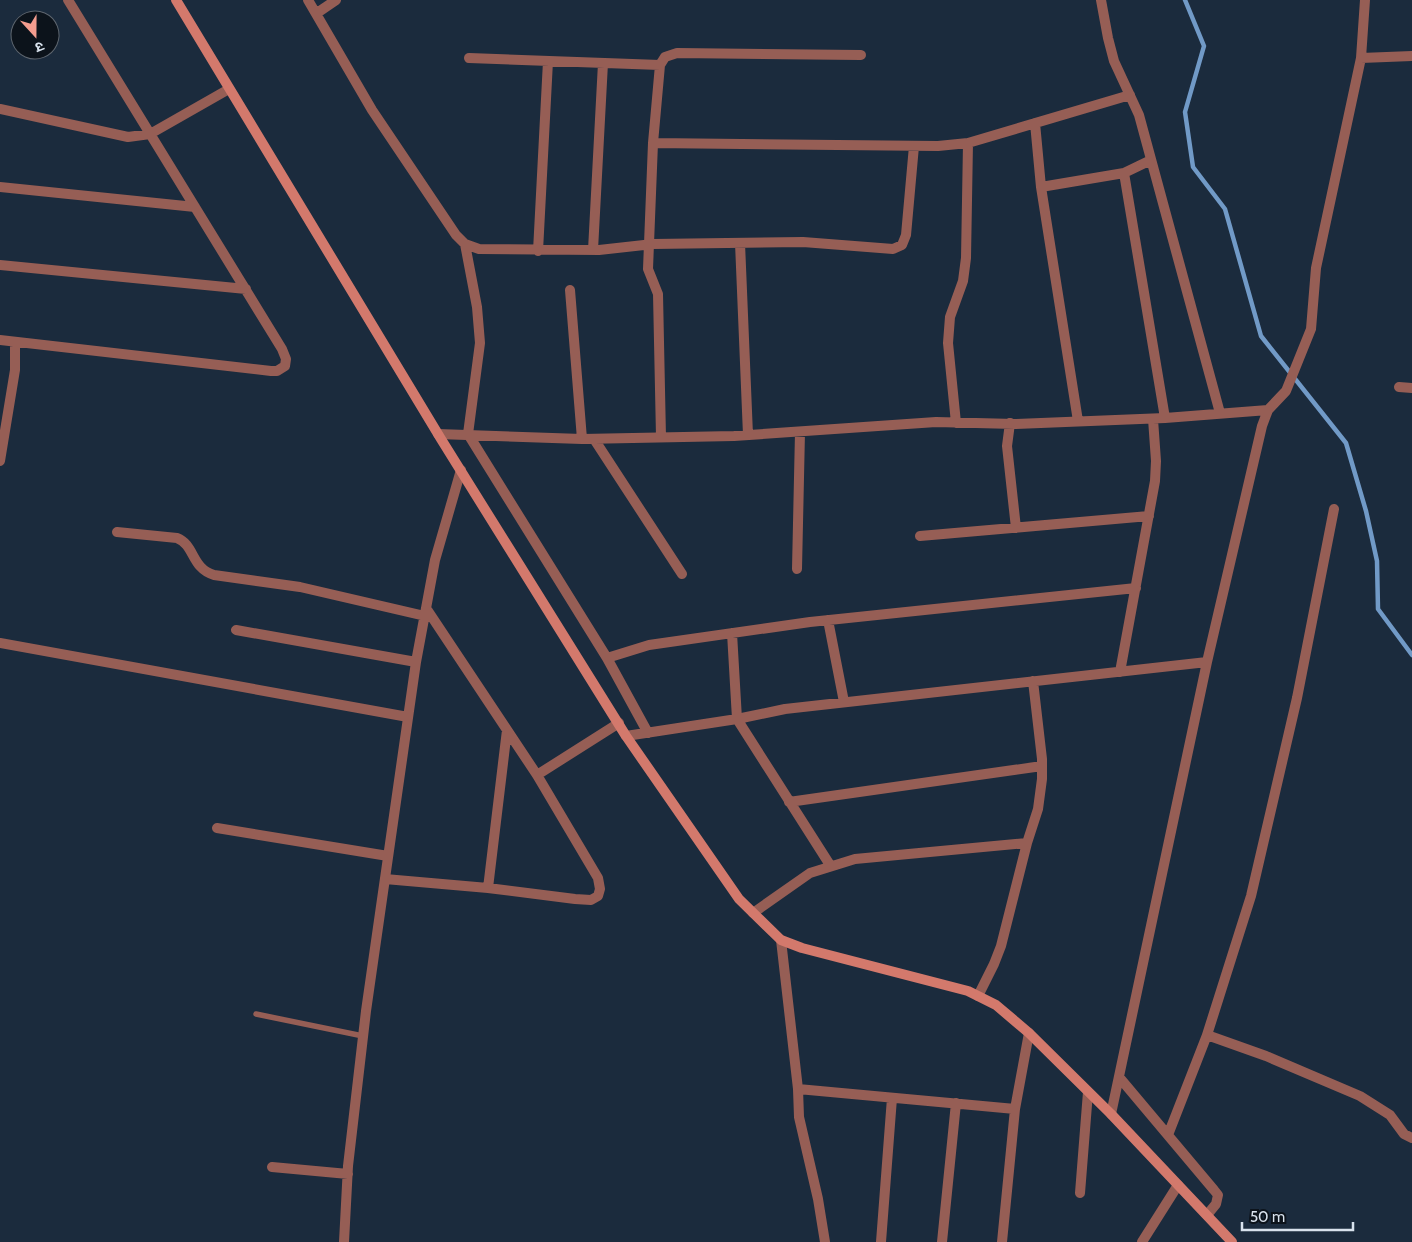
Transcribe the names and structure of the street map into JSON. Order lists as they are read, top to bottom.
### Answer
{
  "scale_bar": "50 m",
  "north": "bottom"
}
